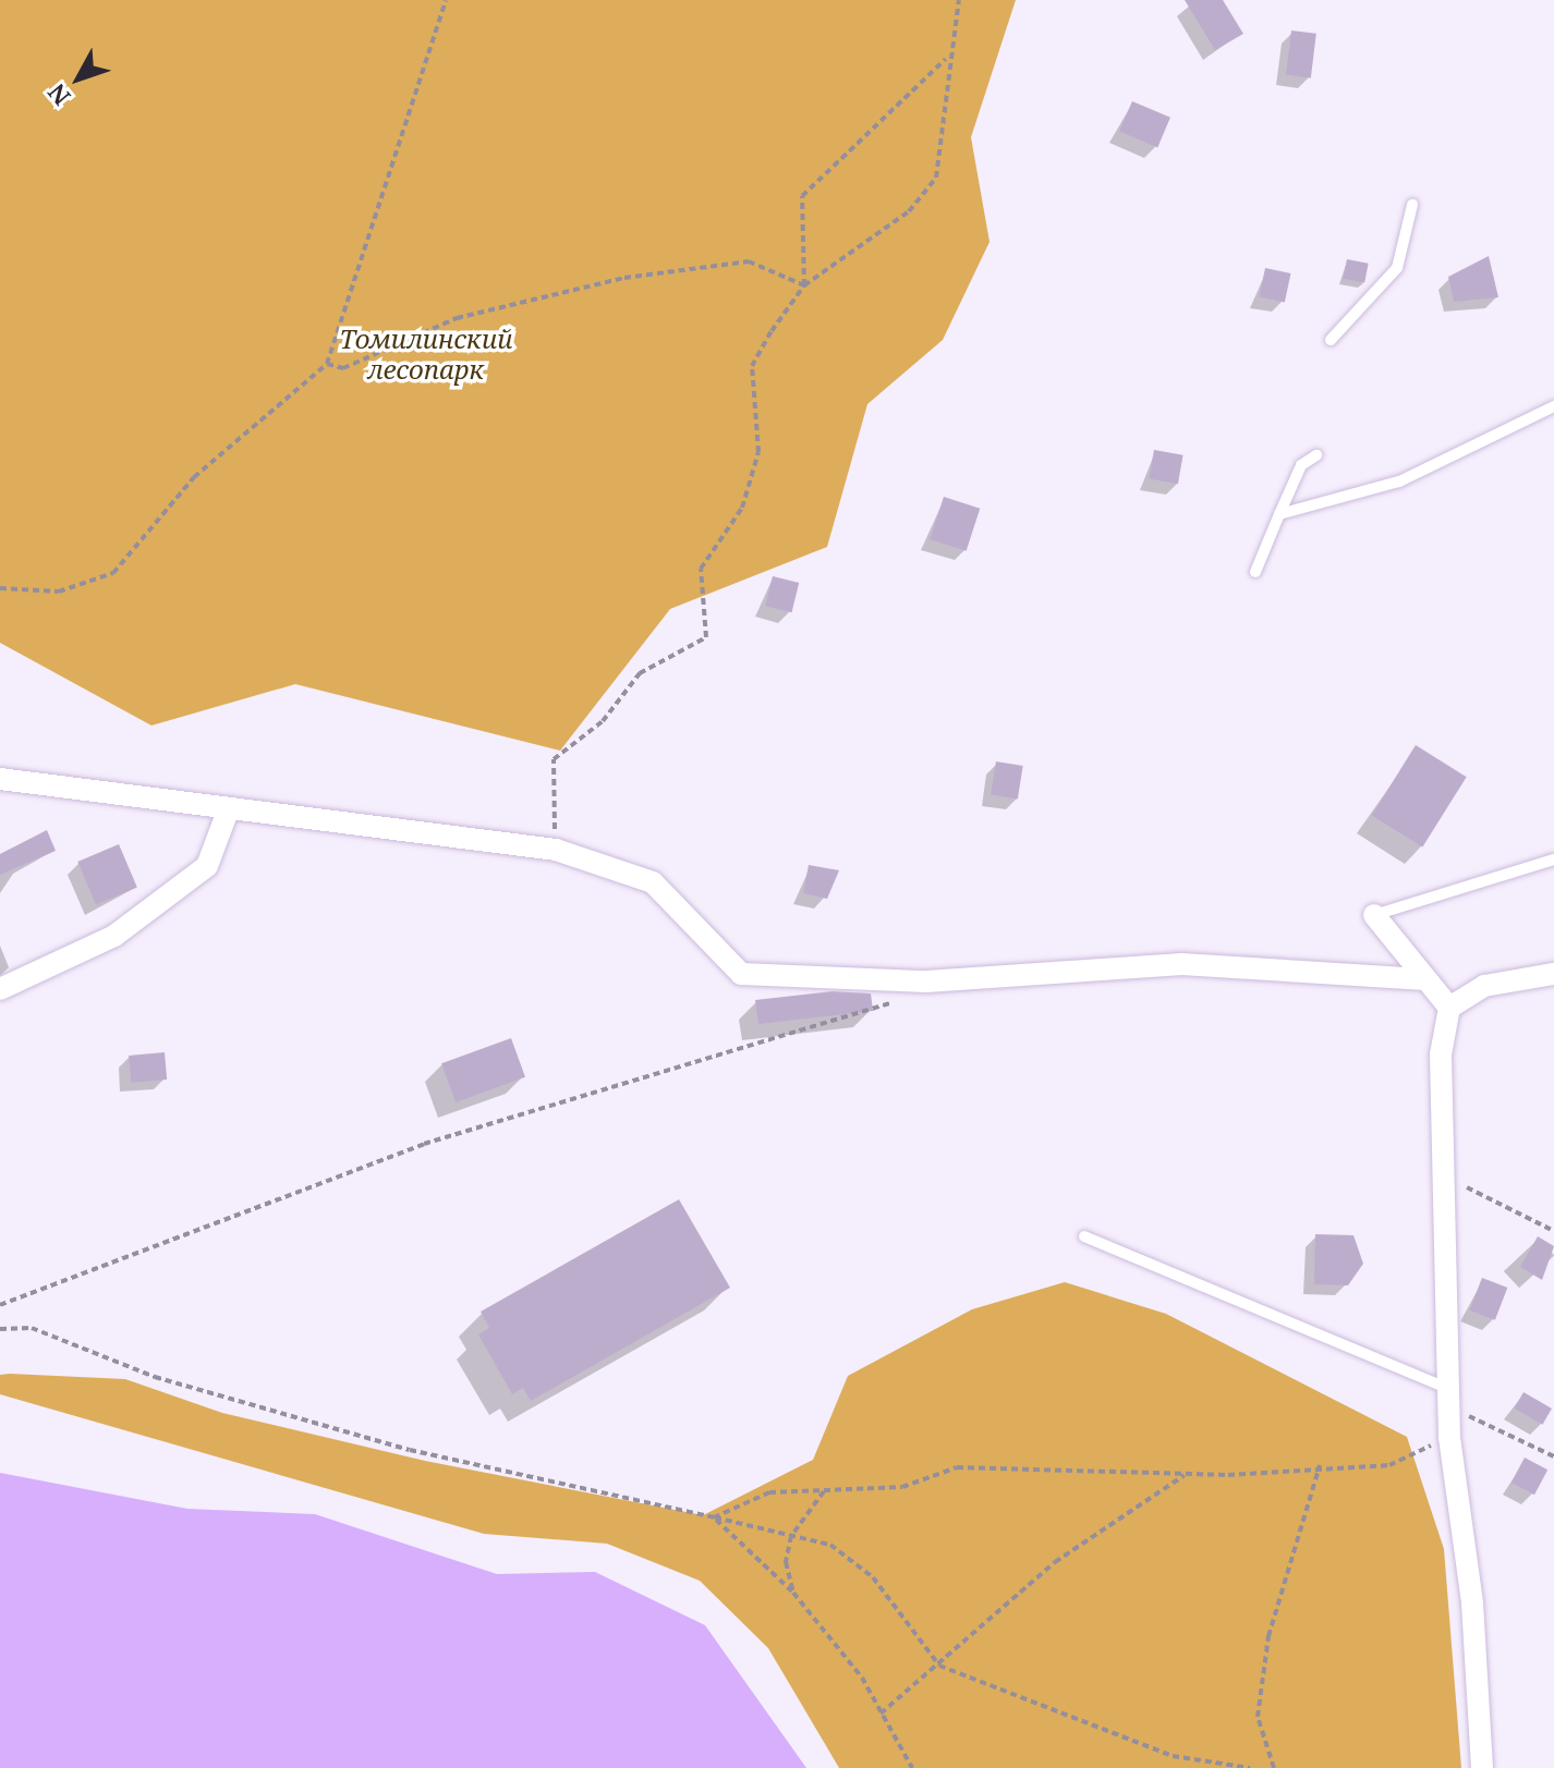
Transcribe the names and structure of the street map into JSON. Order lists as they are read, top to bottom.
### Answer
{
  "parks": ["Томилинский лесопарк"],
  "north": "bottom left"
}
